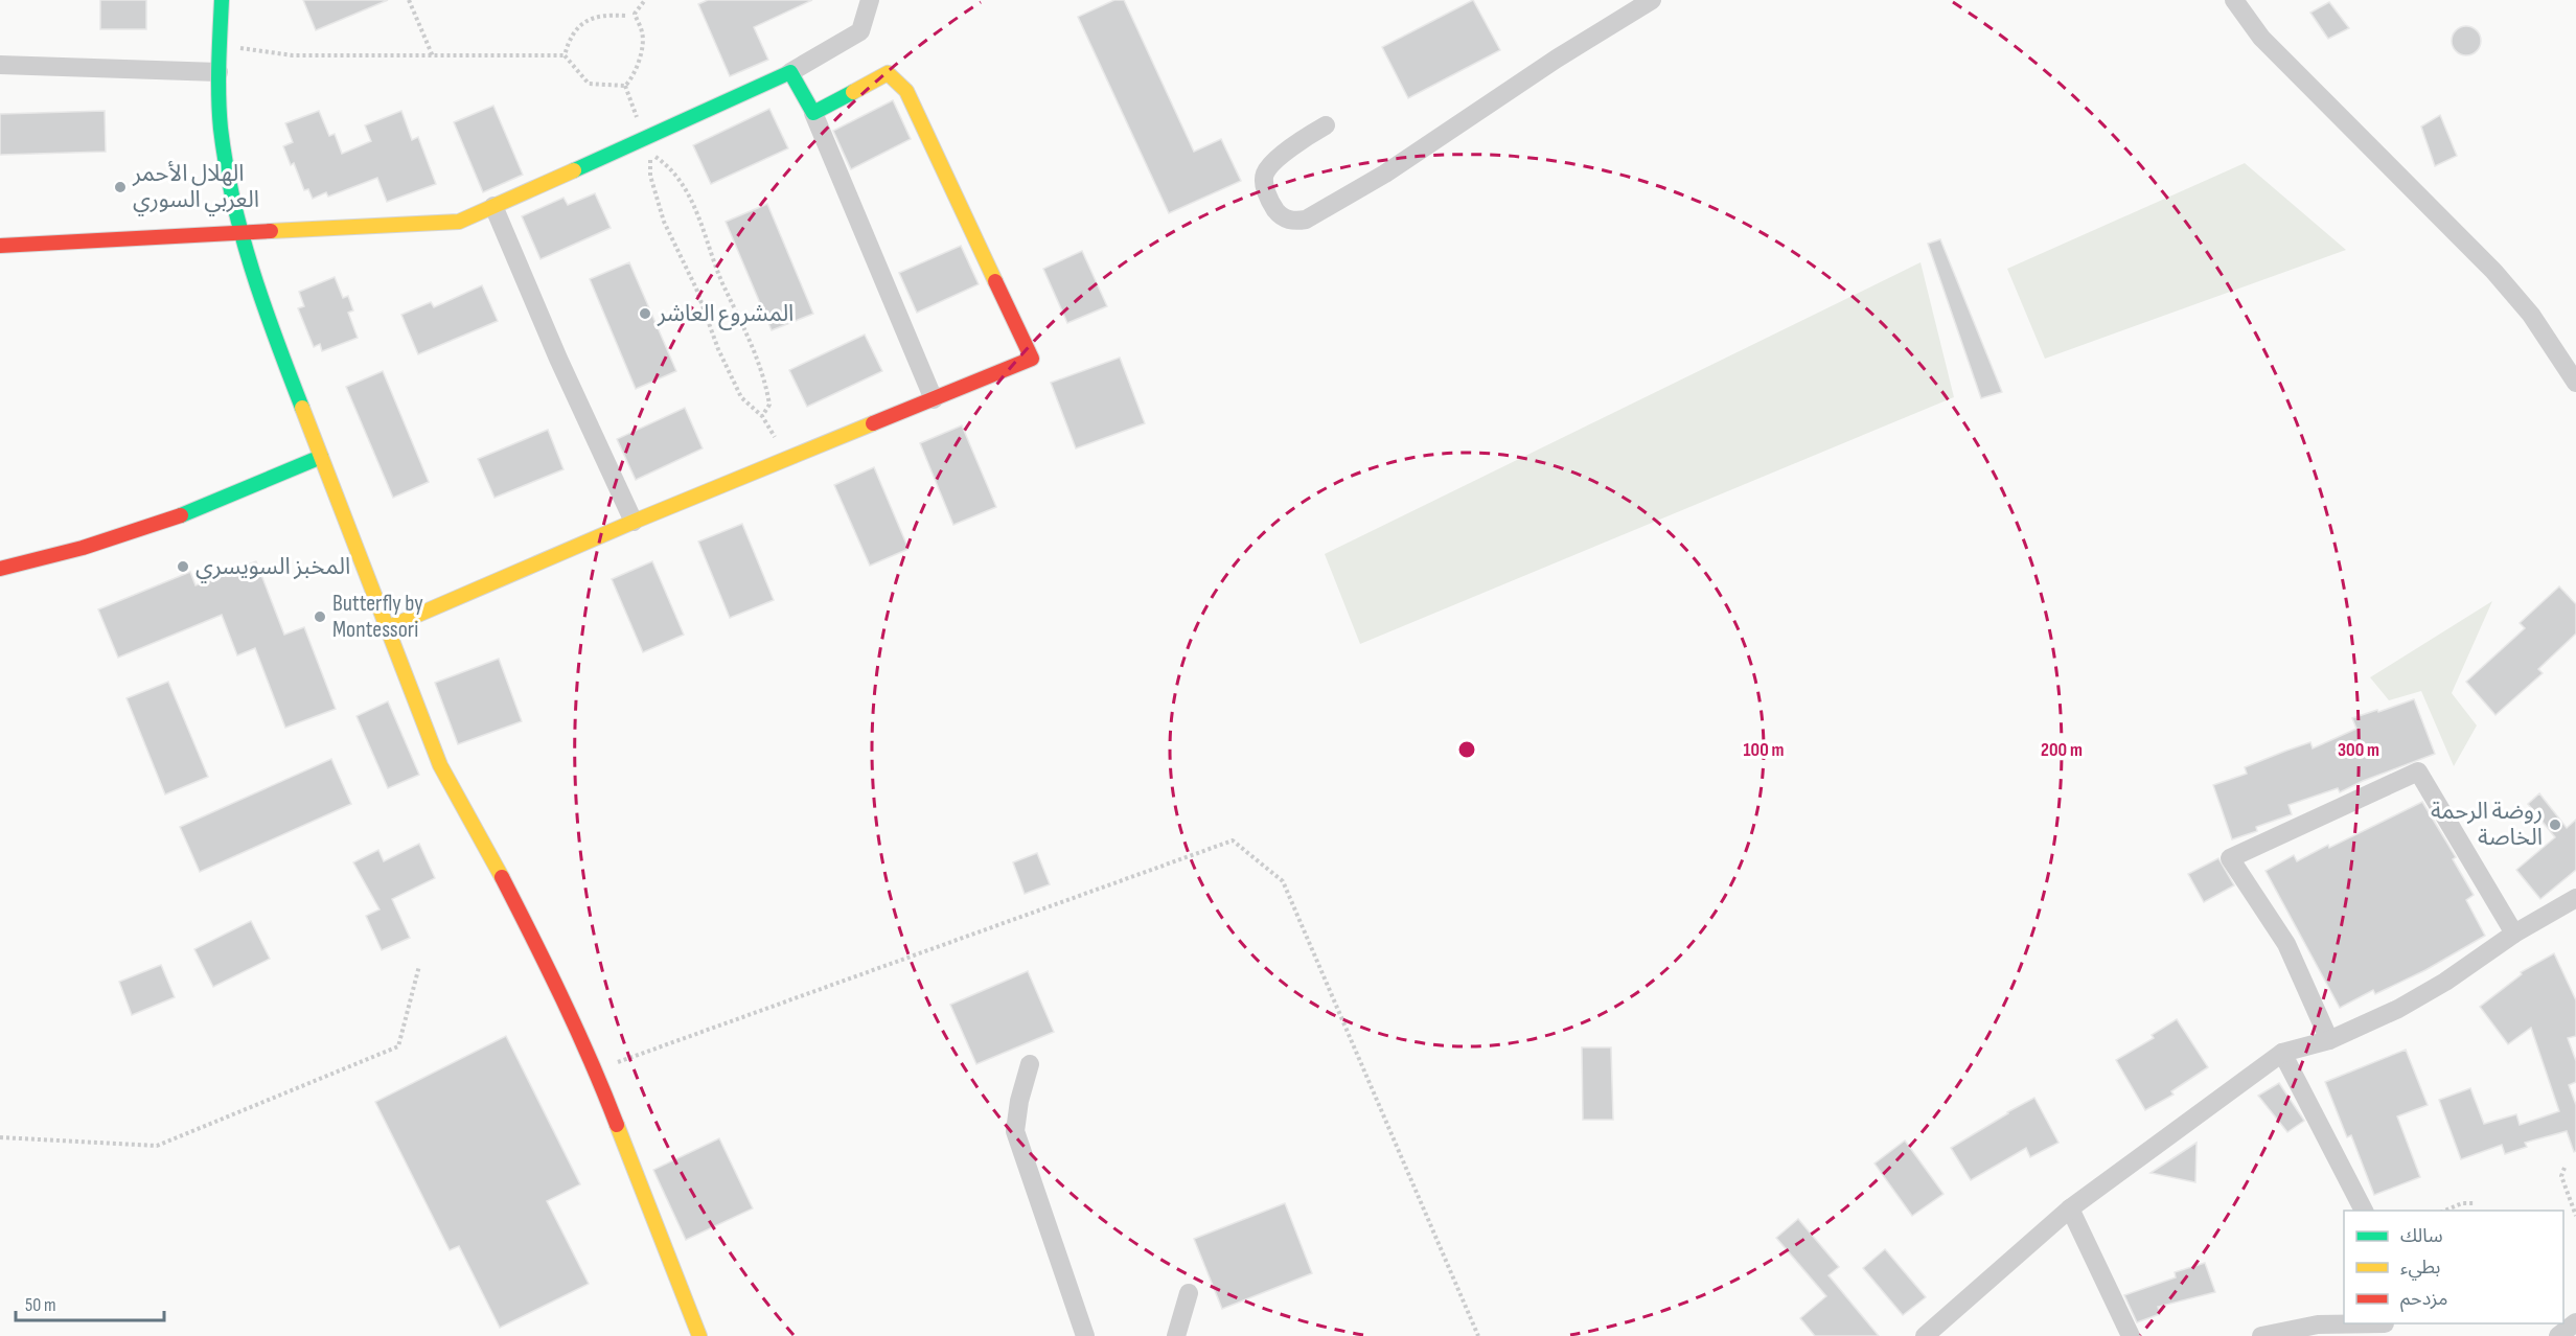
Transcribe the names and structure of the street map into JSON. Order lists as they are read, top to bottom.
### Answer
{
  "places": [
    "الهلال الأحمر العربي السوري",
    "المشروع العاشر",
    "المخبز السويسري",
    "Butterfly by Montessori",
    "روضة الرحمة الخاصة"
  ],
  "legend": ["سالك", "بطيء", "مزدحم"],
  "scale_bar": "50 m",
  "rings": ["100 m", "200 m", "300 m"]
}
